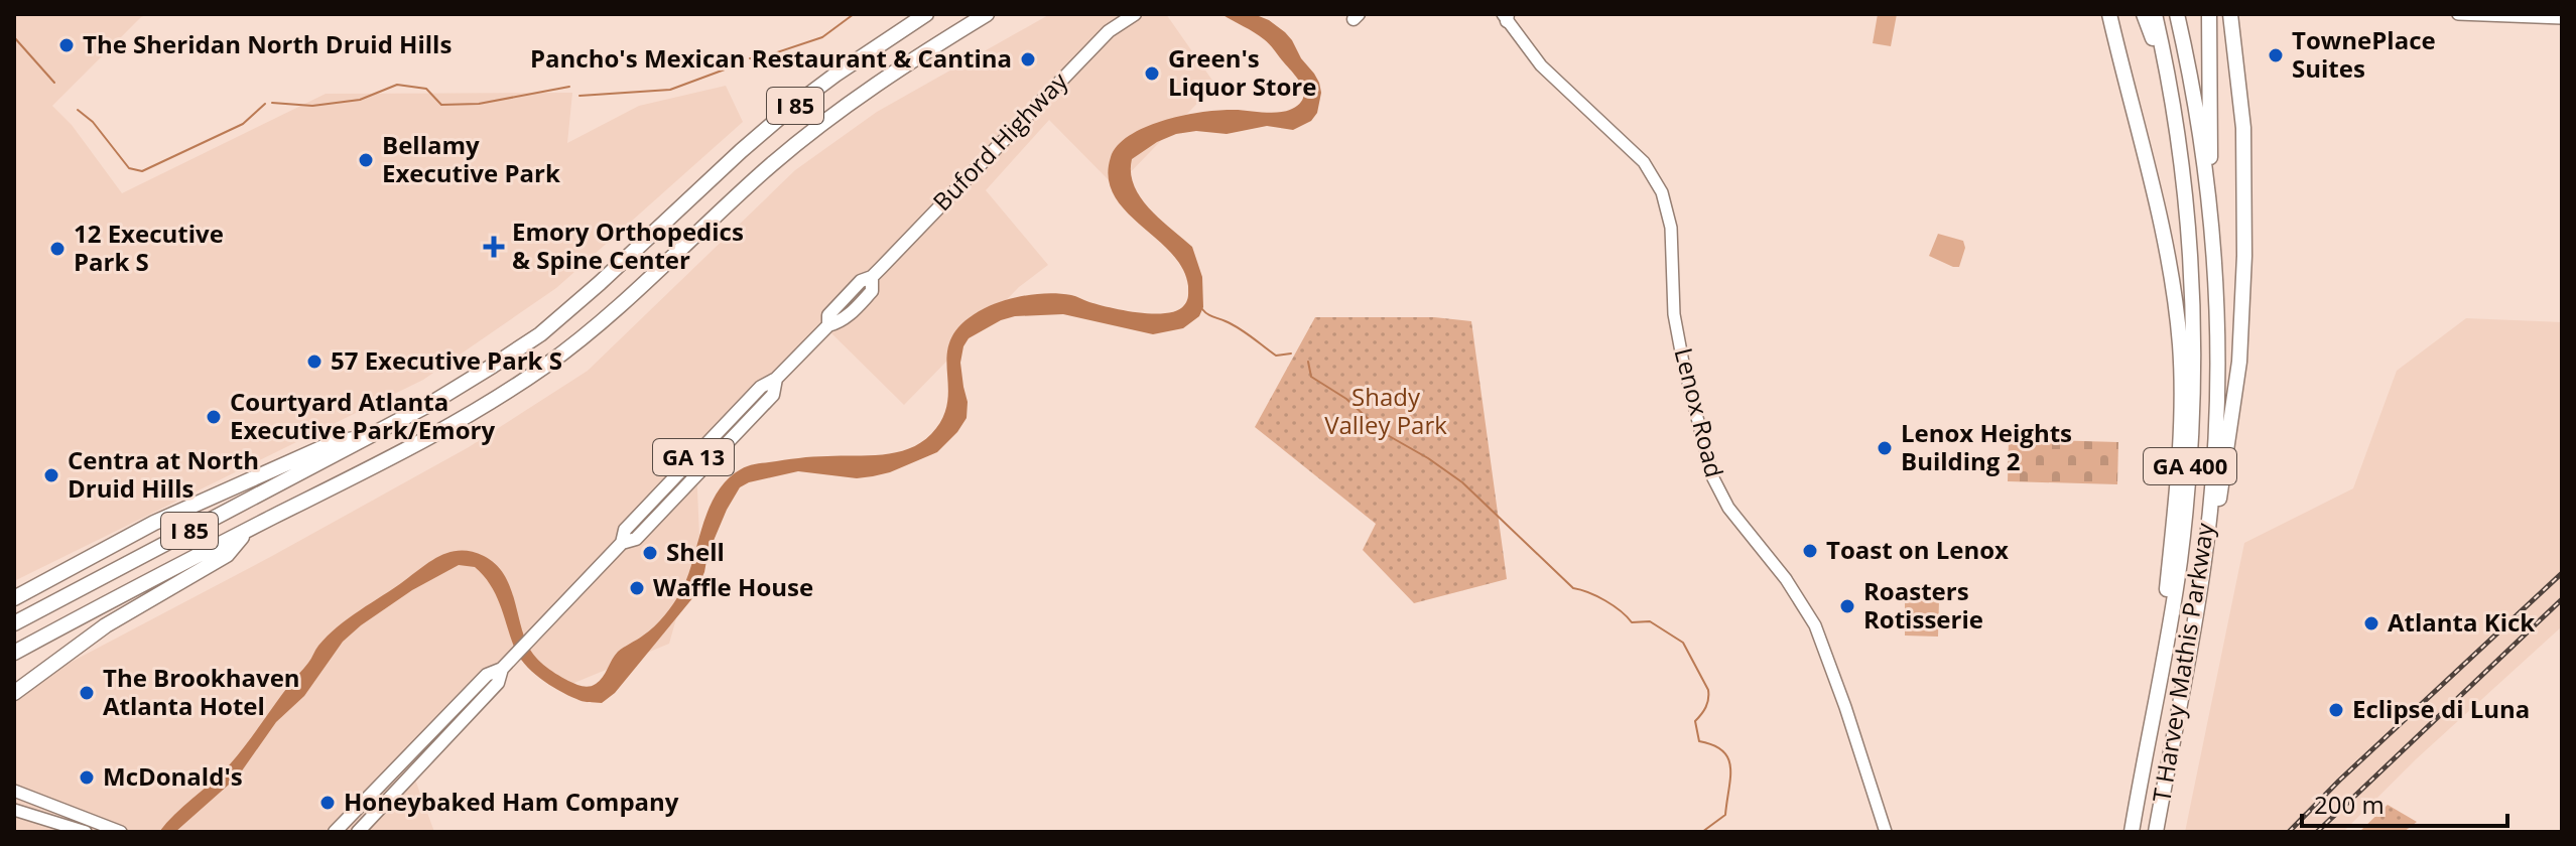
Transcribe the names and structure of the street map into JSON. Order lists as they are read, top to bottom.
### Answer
{
  "streets": {
    "highway": ["I 85", "GA 400", "T Harvey Mathis Parkway"],
    "main road": ["Buford Highway", "GA 13"],
    "street": ["Lenox Road"]
  },
  "parks": ["Shady Valley Park"],
  "places": {
    "other": [
      "The Sheridan North Druid Hills",
      "TownePlace Suites",
      "Pancho's Mexican Restaurant & Cantina",
      "Green's Liquor Store",
      "Bellamy Executive Park",
      "12 Executive Park S",
      "57 Executive Park S",
      "Courtyard Atlanta Executive Park/Emory",
      "Lenox Heights Building 2",
      "Centra at North Druid Hills",
      "Toast on Lenox",
      "Shell",
      "Waffle House",
      "Roasters Rotisserie",
      "Atlanta Kick",
      "The Brookhaven Atlanta Hotel",
      "Eclipse di Luna",
      "McDonald's",
      "Honeybaked Ham Company"
    ],
    "health": ["Emory Orthopedics & Spine Center"]
  },
  "scale_bar": "200 m"
}
